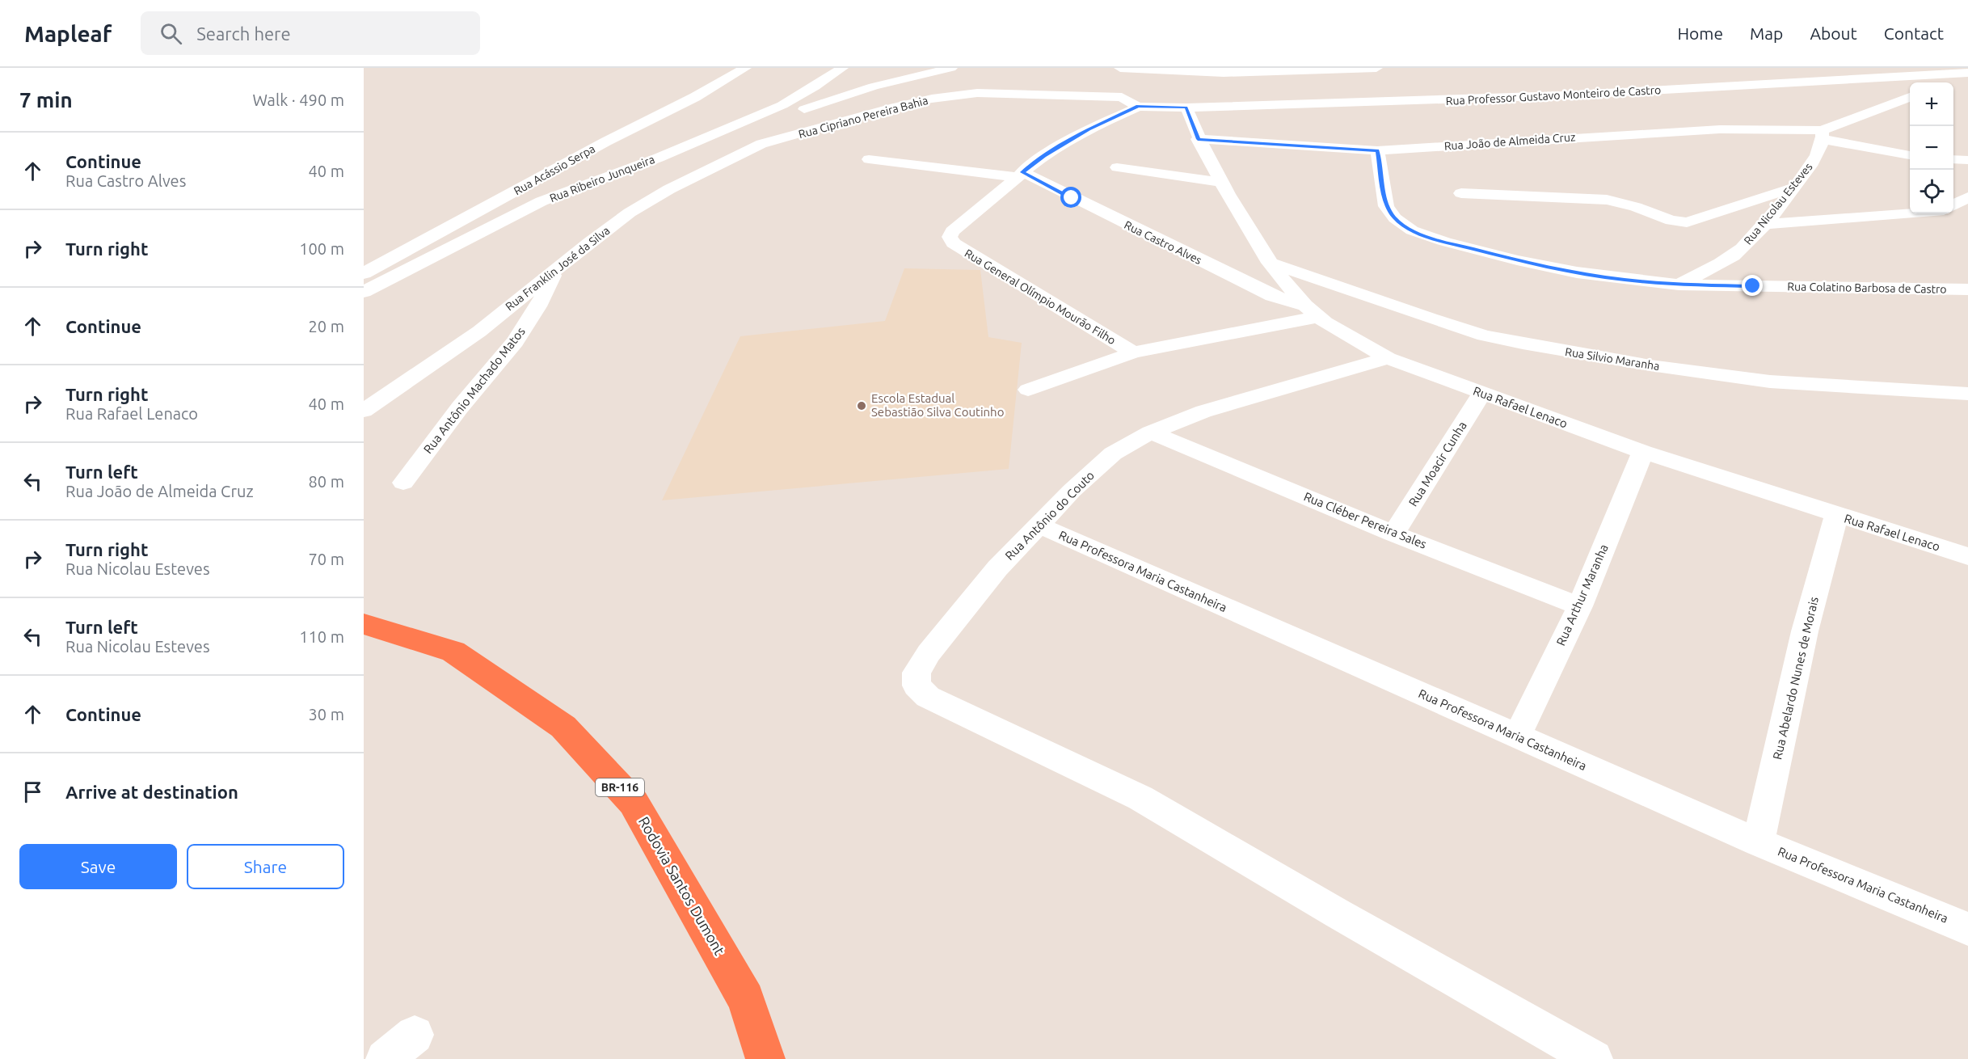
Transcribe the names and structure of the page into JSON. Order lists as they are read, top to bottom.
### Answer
{
  "streets": {
    "highway": ["BR-116", "Rodovia Santos Dumont"],
    "street": [
      "Rua Professor Gustavo Monteiro de Castro",
      "Rua Cipriano Pereira Bahia",
      "Rua João de Almeida Cruz",
      "Rua Acássio Serpa",
      "Rua Ribeiro Junqueira",
      "Rua Nicolau Esteves",
      "Rua Castro Alves",
      "Rua Franklin José da Silva",
      "Rua Colatino Barbosa de Castro",
      "Rua General Olímpio Mourão Filho",
      "Rua Silvio Maranha",
      "Rua Antônio Machado Matos",
      "Rua Rafael Lenaco",
      "Rua Moacir Cunha",
      "Rua Antônio do Couto",
      "Rua Cléber Pereira Sales",
      "Rua Professora Maria Castanheira",
      "Rua Arthur Maranha",
      "Rua Abelardo Nunes de Morais"
    ]
  },
  "crossings": [
    ["Rua Professor Gustavo Monteiro de Castro", "Rua Cipriano Pereira Bahia"],
    ["Rua Professor Gustavo Monteiro de Castro", "Rua General Olímpio Mourão Filho"],
    ["Rua Professor Gustavo Monteiro de Castro", "Rua Rafael Lenaco"],
    ["Rua Cipriano Pereira Bahia", "Rua Franklin José da Silva"],
    ["Rua Cipriano Pereira Bahia", "Rua General Olímpio Mourão Filho"],
    ["Rua João de Almeida Cruz", "Rua Nicolau Esteves"],
    ["Rua João de Almeida Cruz", "Rua Rafael Lenaco"],
    ["Rua Nicolau Esteves", "Rua Colatino Barbosa de Castro"],
    ["Rua Castro Alves", "Rua General Olímpio Mourão Filho"],
    ["Rua Castro Alves", "Rua Rafael Lenaco"],
    ["Rua Franklin José da Silva", "Rua Antônio Machado Matos"],
    ["Rua Silvio Maranha", "Rua Rafael Lenaco"],
    ["Rua Rafael Lenaco", "Rua Moacir Cunha"],
    ["Rua Rafael Lenaco", "Rua Antônio do Couto"],
    ["Rua Rafael Lenaco", "Rua Arthur Maranha"],
    ["Rua Rafael Lenaco", "Rua Abelardo Nunes de Morais"],
    ["Rua Moacir Cunha", "Rua Cléber Pereira Sales"],
    ["Rua Antônio do Couto", "Rua Cléber Pereira Sales"],
    ["Rua Antônio do Couto", "Rua Professora Maria Castanheira"],
    ["Rua Cléber Pereira Sales", "Rua Arthur Maranha"],
    ["Rua Professora Maria Castanheira", "Rua Arthur Maranha"],
    ["Rua Professora Maria Castanheira", "Rua Abelardo Nunes de Morais"]
  ],
  "places": ["Escola Estadual Sebastião Silva Coutinho"],
  "page": {
    "header": "Mapleaf",
    "search": "Search here",
    "nav": [
      "Home",
      "Map",
      "About",
      "Contact"
    ],
    "heading": ["7 min", "Walk · 490 m"],
    "map_buttons": ["+", "−"],
    "list": [
      ["Continue", "Rua Castro Alves", "40 m"],
      ["Turn right", "100 m"],
      ["Continue", "20 m"],
      ["Turn right", "Rua Rafael Lenaco", "40 m"],
      ["Turn left", "Rua João de Almeida Cruz", "80 m"],
      ["Turn right", "Rua Nicolau Esteves", "70 m"],
      ["Turn left", "Rua Nicolau Esteves", "110 m"],
      ["Continue", "30 m"],
      "Arrive at destination"
    ],
    "buttons": ["Save", "Share"]
  }
}
